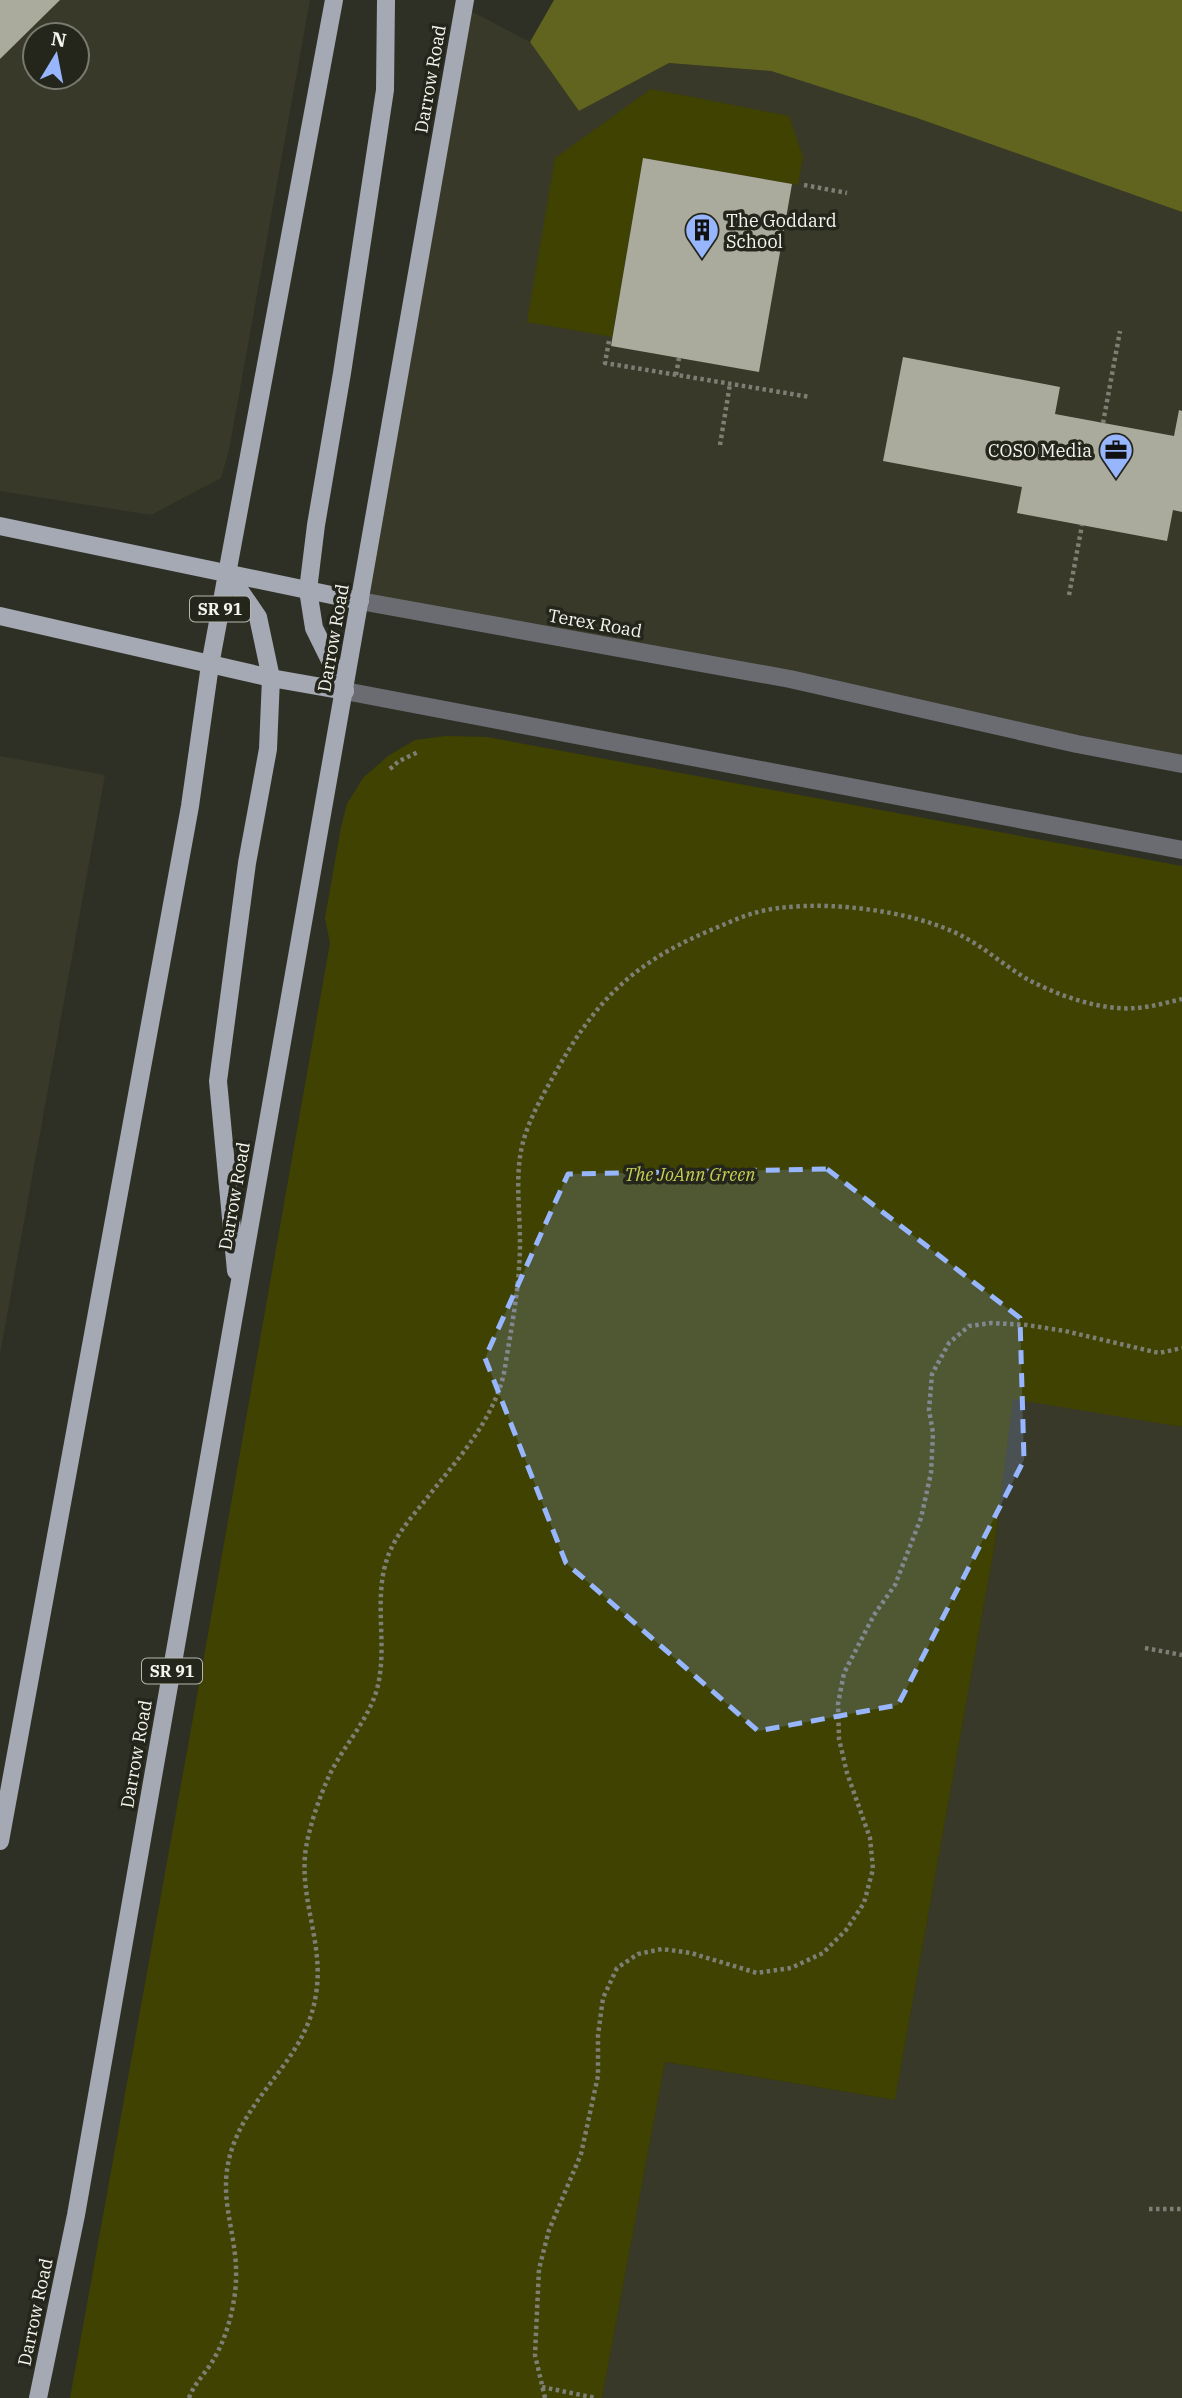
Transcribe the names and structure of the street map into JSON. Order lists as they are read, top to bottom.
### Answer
{
  "streets": {
    "main road": ["Darrow Road", "SR 91", "Terex Road"]
  },
  "crossings": [
    ["Darrow Road", "Terex Road"],
    ["SR 91", "Terex Road"]
  ],
  "parks": ["The JoAnn Green"],
  "places": {
    "building": ["The Goddard School"],
    "office": ["COSO Media"]
  },
  "north": "top"
}
